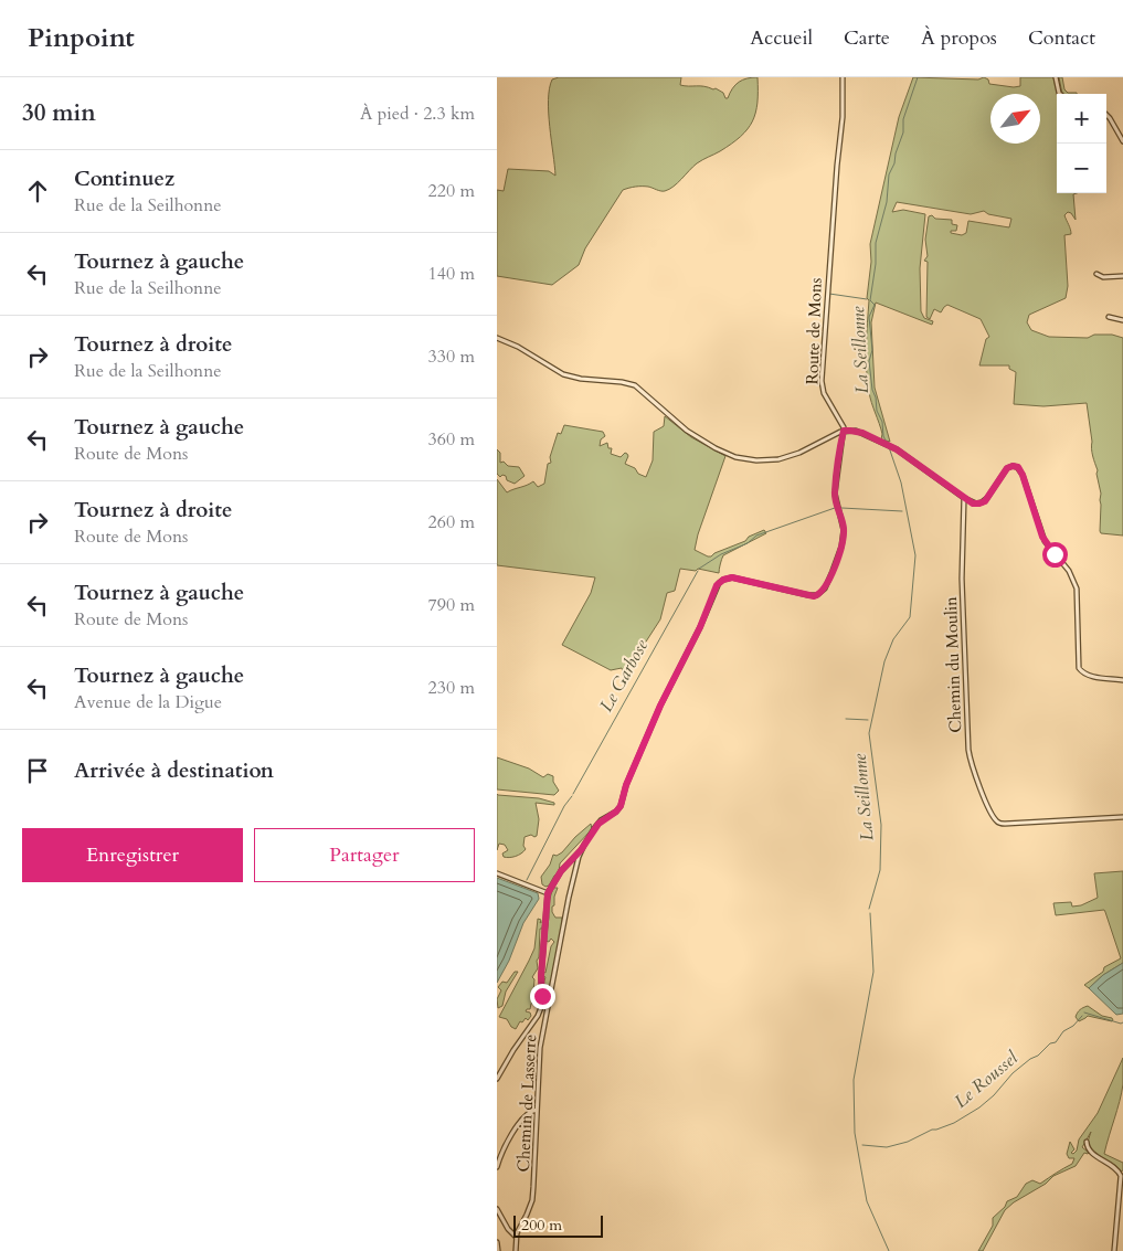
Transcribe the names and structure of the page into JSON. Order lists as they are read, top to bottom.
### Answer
{
  "streets": {
    "street": ["Route de Mons", "Chemin du Moulin", "Chemin de Lasserre"]
  },
  "water": ["La Seillonne", "Le Garbose", "Le Roussel"],
  "scale_bar": "200 m",
  "north": "top right",
  "page": {
    "header": "Pinpoint",
    "nav": [
      "Accueil",
      "Carte",
      "À propos",
      "Contact"
    ],
    "heading": ["30 min", "À pied · 2.3 km"],
    "map_buttons": ["+", "−"],
    "list": [
      ["Continuez", "Rue de la Seilhonne", "220 m"],
      ["Tournez à gauche", "Rue de la Seilhonne", "140 m"],
      ["Tournez à droite", "Rue de la Seilhonne", "330 m"],
      ["Tournez à gauche", "Route de Mons", "360 m"],
      ["Tournez à droite", "Route de Mons", "260 m"],
      ["Tournez à gauche", "Route de Mons", "790 m"],
      ["Tournez à gauche", "Avenue de la Digue", "230 m"],
      "Arrivée à destination"
    ],
    "buttons": ["Enregistrer", "Partager"],
    "scale": "200 m"
  }
}
